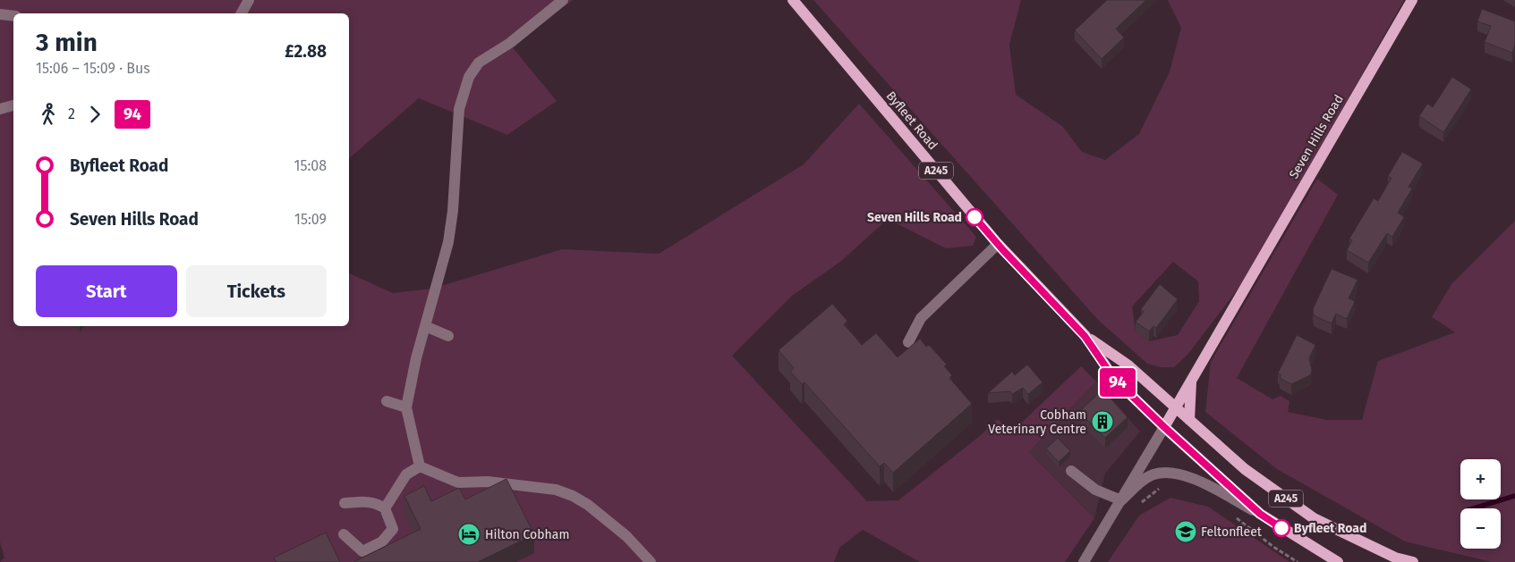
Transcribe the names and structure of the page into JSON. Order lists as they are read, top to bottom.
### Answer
{
  "streets": {
    "main road": ["Byfleet Road", "Seven Hills Road", "A245"]
  },
  "crossings": [
    ["Byfleet Road", "Seven Hills Road"]
  ],
  "places": {
    "other": ["Seven Hills Road", "Byfleet Road"],
    "building": ["Cobham Veterinary Centre"],
    "school or university": ["Feltonfleet"],
    "hotel": ["Hilton Cobham"]
  },
  "lines": ["bus line 94"],
  "page": {
    "on_map": "94",
    "heading": ["3 min", "15:06 – 15:09 · Bus", "£2.88"],
    "legs": ["2", "94"],
    "list": [
      {
        "name": "Byfleet Road",
        "value": "15:08"
      },
      {
        "name": "Seven Hills Road",
        "value": "15:09"
      }
    ],
    "buttons": ["Start", "Tickets"],
    "map_buttons": ["+", "−"]
  }
}
